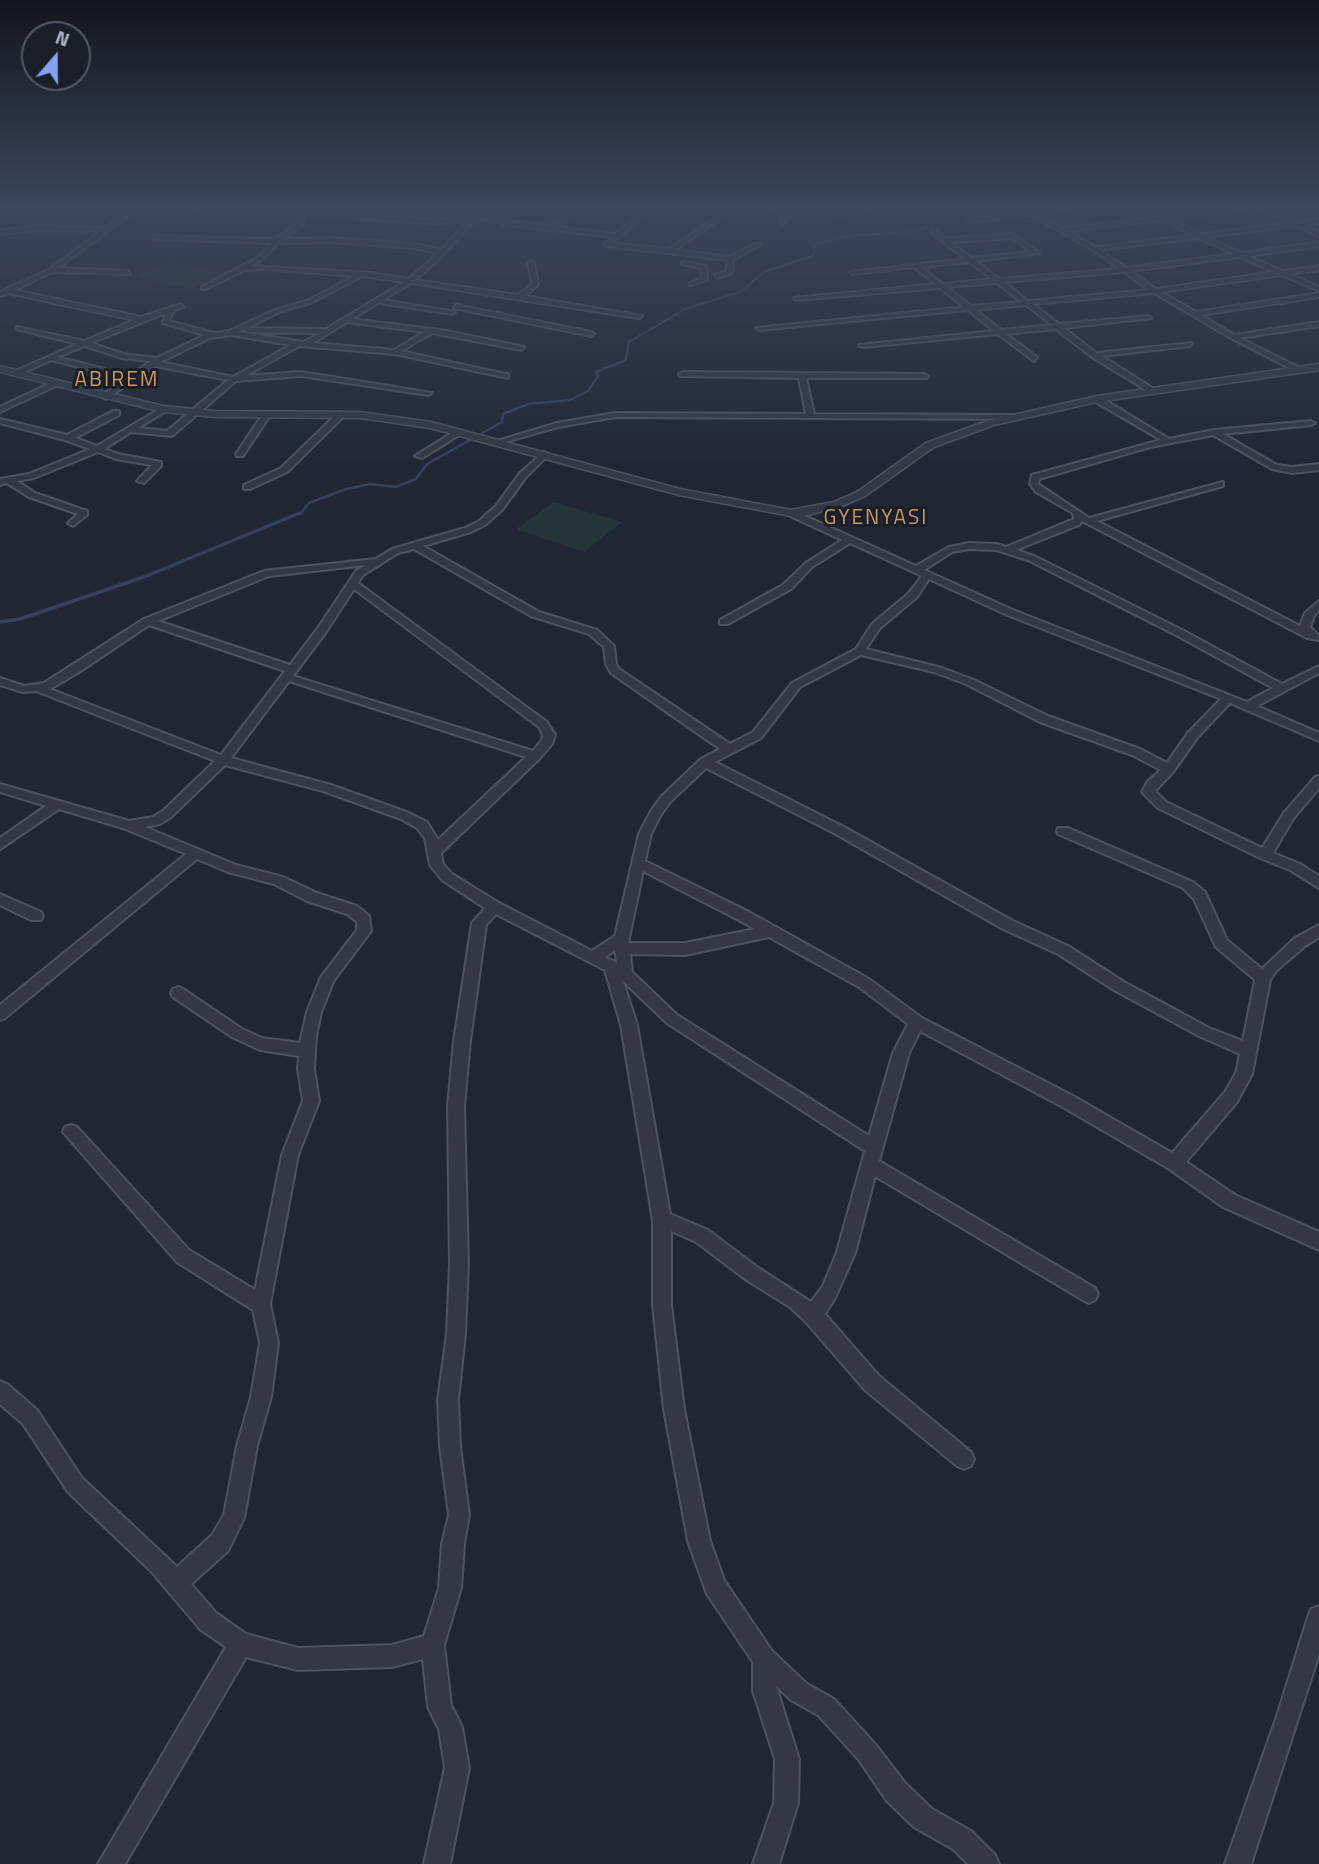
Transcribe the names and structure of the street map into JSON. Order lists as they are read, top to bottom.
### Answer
{
  "districts": ["ABIREM", "GYENYASI"],
  "north": "top"
}
